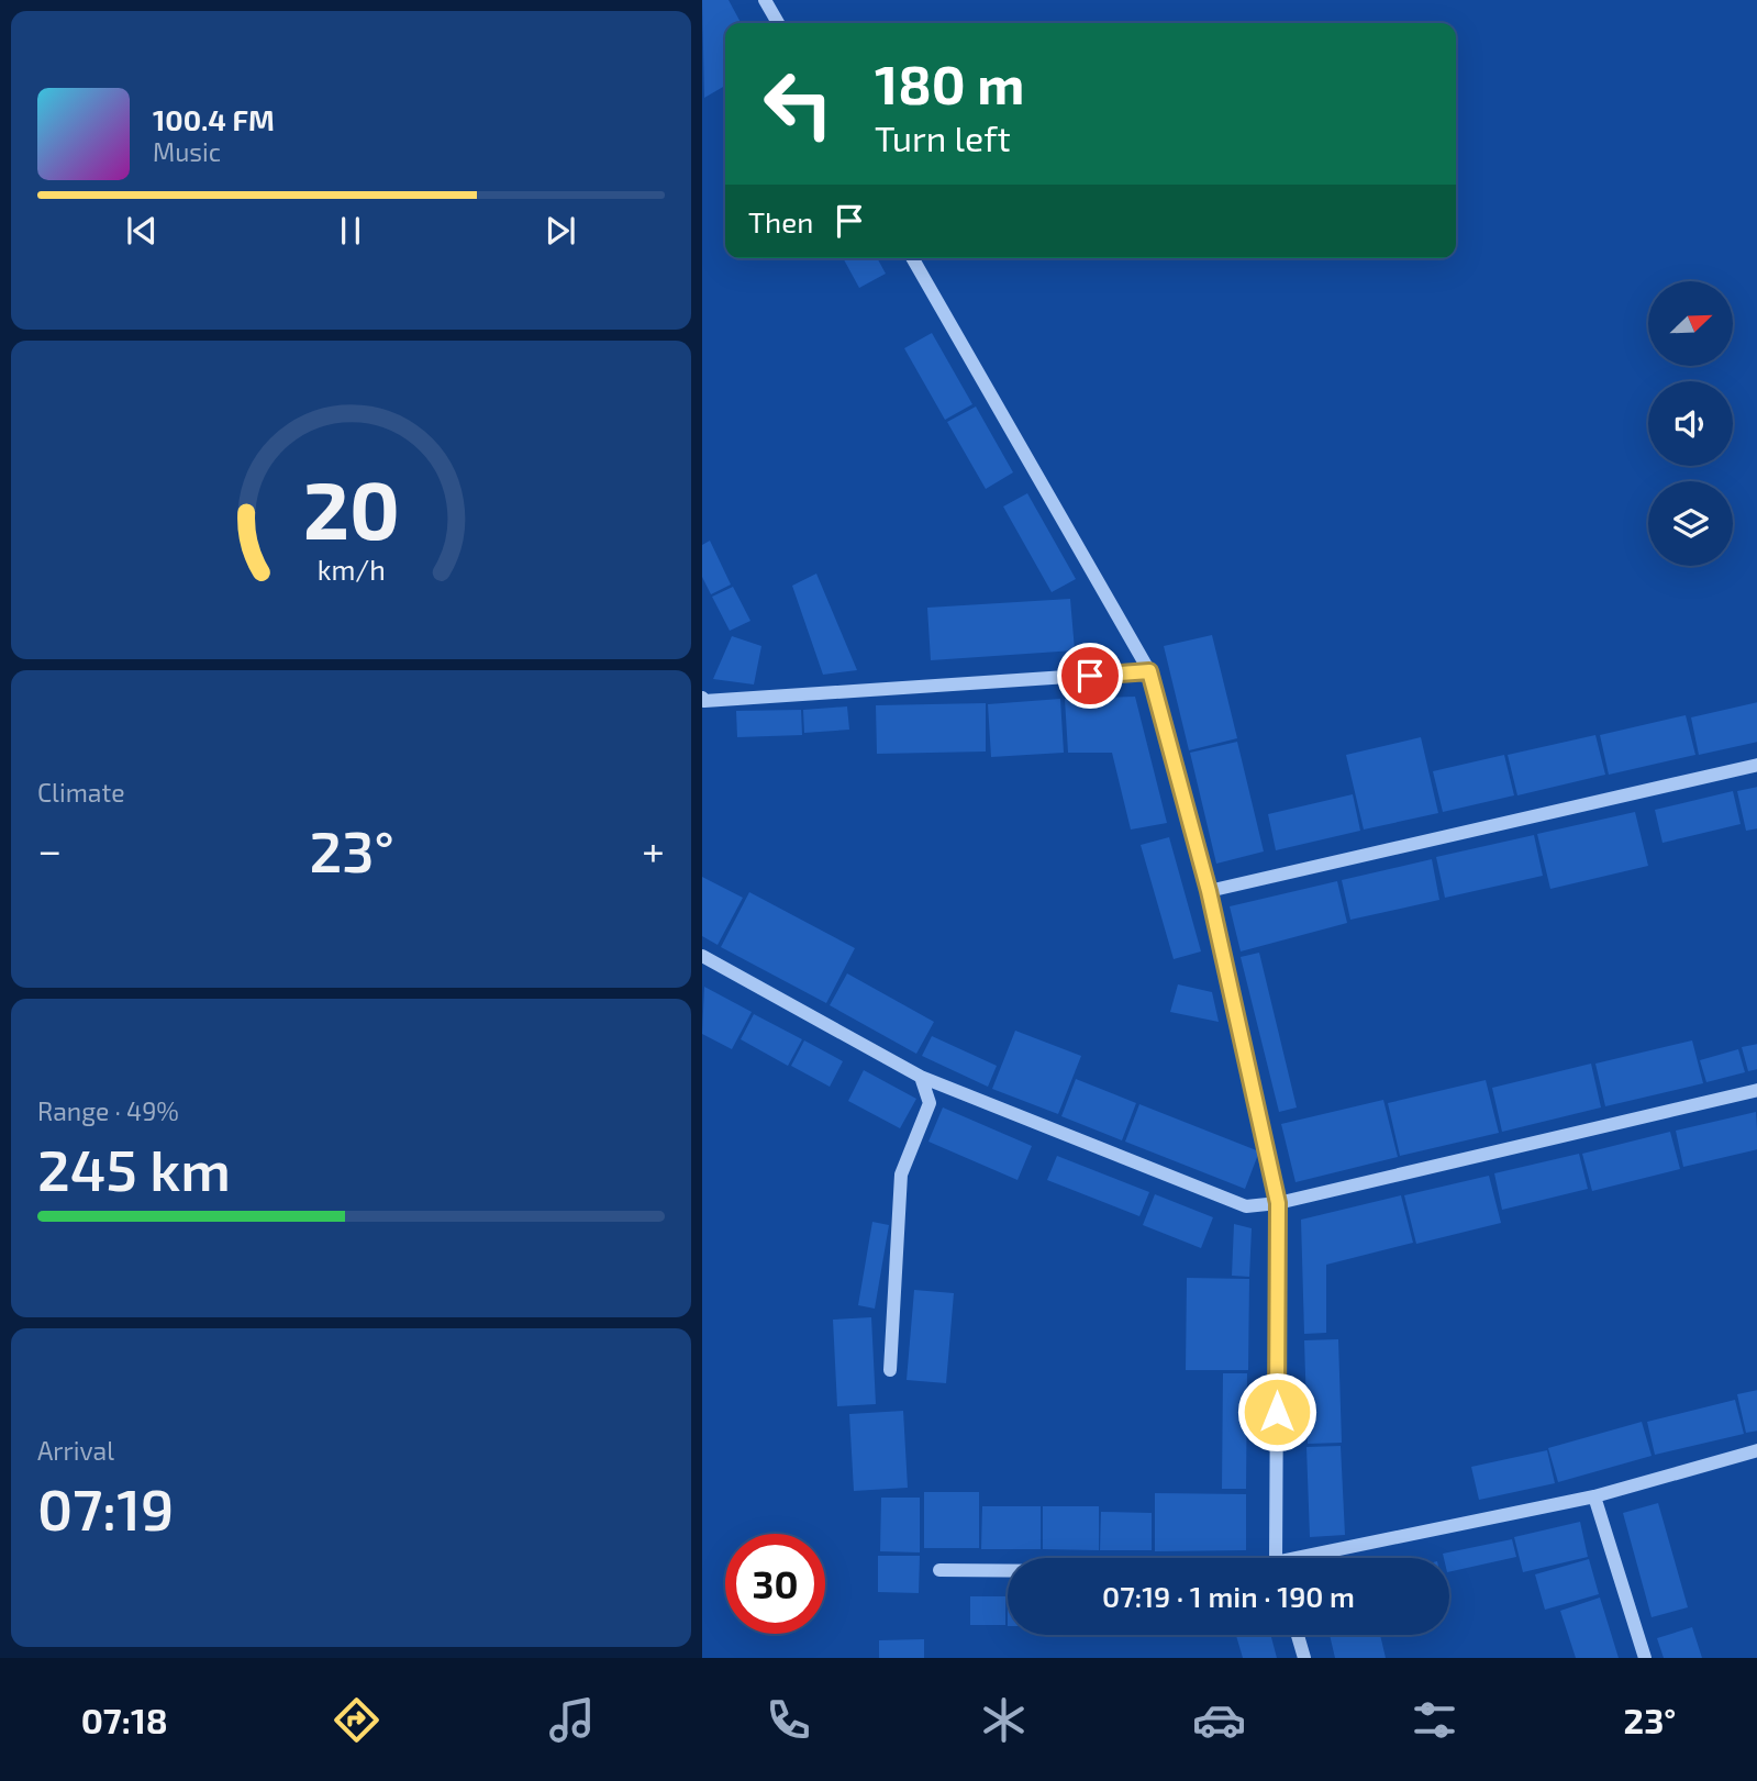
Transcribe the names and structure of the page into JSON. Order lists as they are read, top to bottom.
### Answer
{
  "north": "top right",
  "page": {
    "turn": ["180 m", "Turn left"],
    "song": ["100.4 FM", "Music"],
    "then": "Then",
    "tile": [
      "Climate",
      ["Range · 49%", "245 km"],
      ["Arrival", "07:19"]
    ],
    "heat": ["−", "23°", "+"],
    "limit": "30",
    "trip": "07:19 · 1 min · 190 m",
    "tabs": ["07:18", "23°"],
    "gauge": ["20", "km/h"]
  }
}
